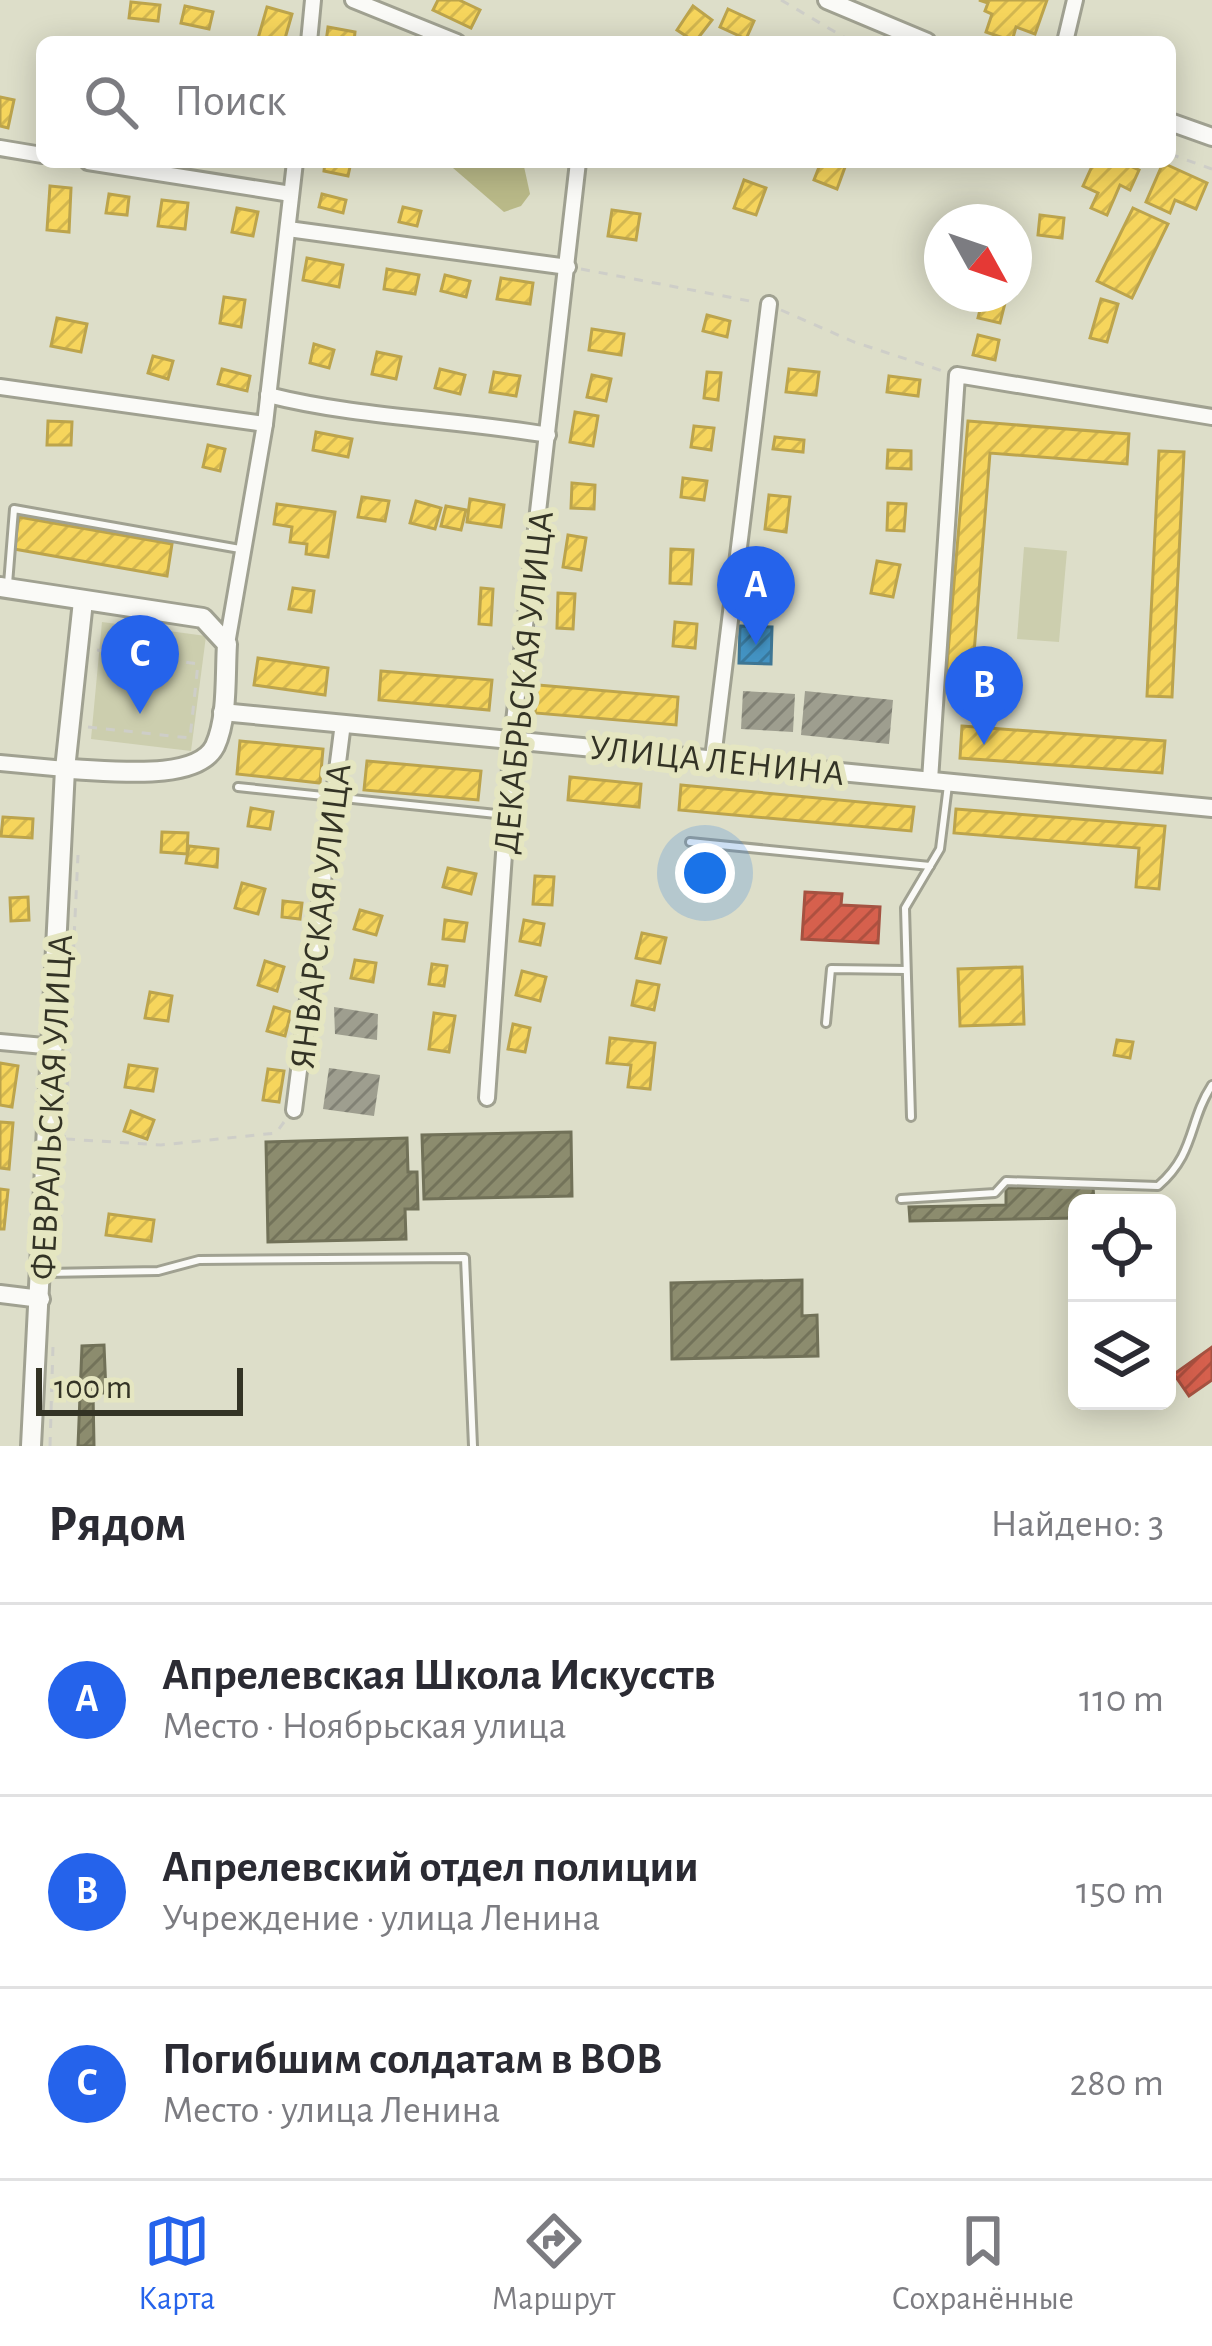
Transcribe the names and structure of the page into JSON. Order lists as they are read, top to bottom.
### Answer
{
  "streets": {
    "main road": ["ФЕВРАЛЬСКАЯ УЛИЦА"],
    "street": ["ДЕКАБРЬСКАЯ УЛИЦА", "УЛИЦА ЛЕНИНА", "ЯНВАРСКАЯ УЛИЦА"]
  },
  "crossings": [
    ["ДЕКАБРЬСКАЯ УЛИЦА", "УЛИЦА ЛЕНИНА"],
    ["УЛИЦА ЛЕНИНА", "ЯНВАРСКАЯ УЛИЦА"]
  ],
  "scale_bar": "100 m",
  "north": "bottom right",
  "page": {
    "search": "Поиск",
    "pins": ["A", "C", "B"],
    "scale": "100 m",
    "heading": ["Рядом", "Найдено: 3"],
    "list": [
      {
        "mark": "A",
        "name": "Апрелевская Школа Искусств",
        "note": "Место · Ноябрьская улица",
        "value": "110 m"
      },
      {
        "mark": "B",
        "name": "Апрелевский отдел полиции",
        "note": "Учреждение · улица Ленина",
        "value": "150 m"
      },
      {
        "mark": "C",
        "name": "Погибшим солдатам в ВОВ",
        "note": "Место · улица Ленина",
        "value": "280 m"
      }
    ],
    "nav": ["Карта", "Маршрут", "Сохранённые"]
  }
}
